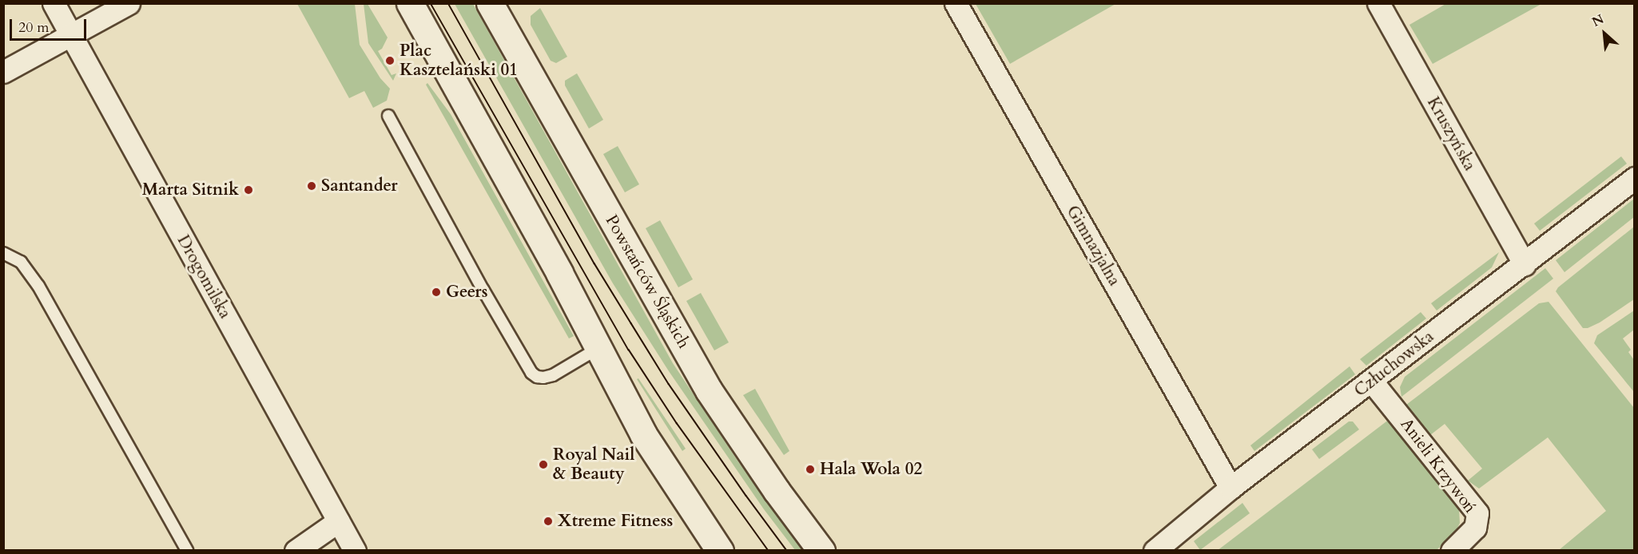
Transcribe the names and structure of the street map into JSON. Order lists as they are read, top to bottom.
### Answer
{
  "streets": {
    "main road": ["Powstańców Śląskich"],
    "street": [
      "Kruszyńska",
      "Gimnazjalna",
      "Drogomilska",
      "Człuchowska",
      "Anieli Krzywoń"
    ]
  },
  "crossings": [
    ["Kruszyńska", "Człuchowska"],
    ["Gimnazjalna", "Człuchowska"],
    ["Człuchowska", "Anieli Krzywoń"]
  ],
  "places": [
    "Plac Kasztelański 01",
    "Santander",
    "Marta Sitnik",
    "Geers",
    "Royal Nail & Beauty",
    "Hala Wola 02",
    "Xtreme Fitness"
  ],
  "scale_bar": "20 m",
  "north": "top left"
}
